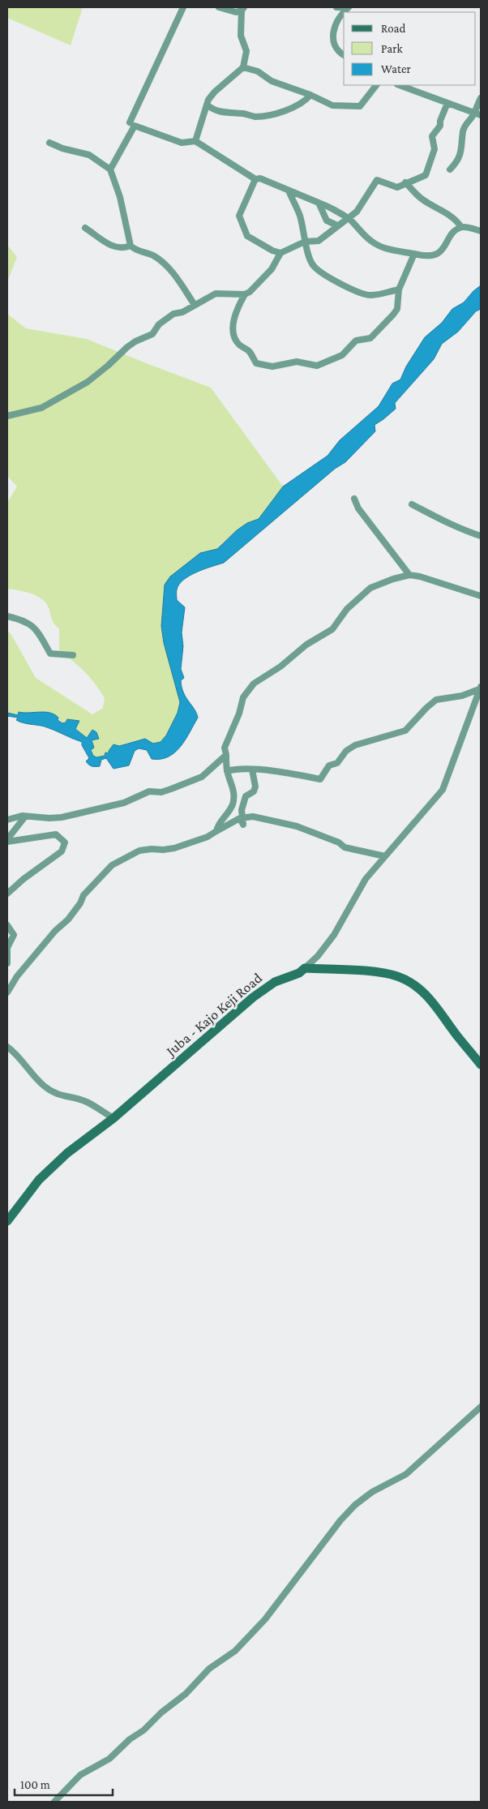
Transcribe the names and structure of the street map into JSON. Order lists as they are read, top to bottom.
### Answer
{
  "streets": {
    "main road": ["Juba - Kajo Keji Road"]
  },
  "legend": ["Road", "Park", "Water"],
  "scale_bar": "100 m"
}
